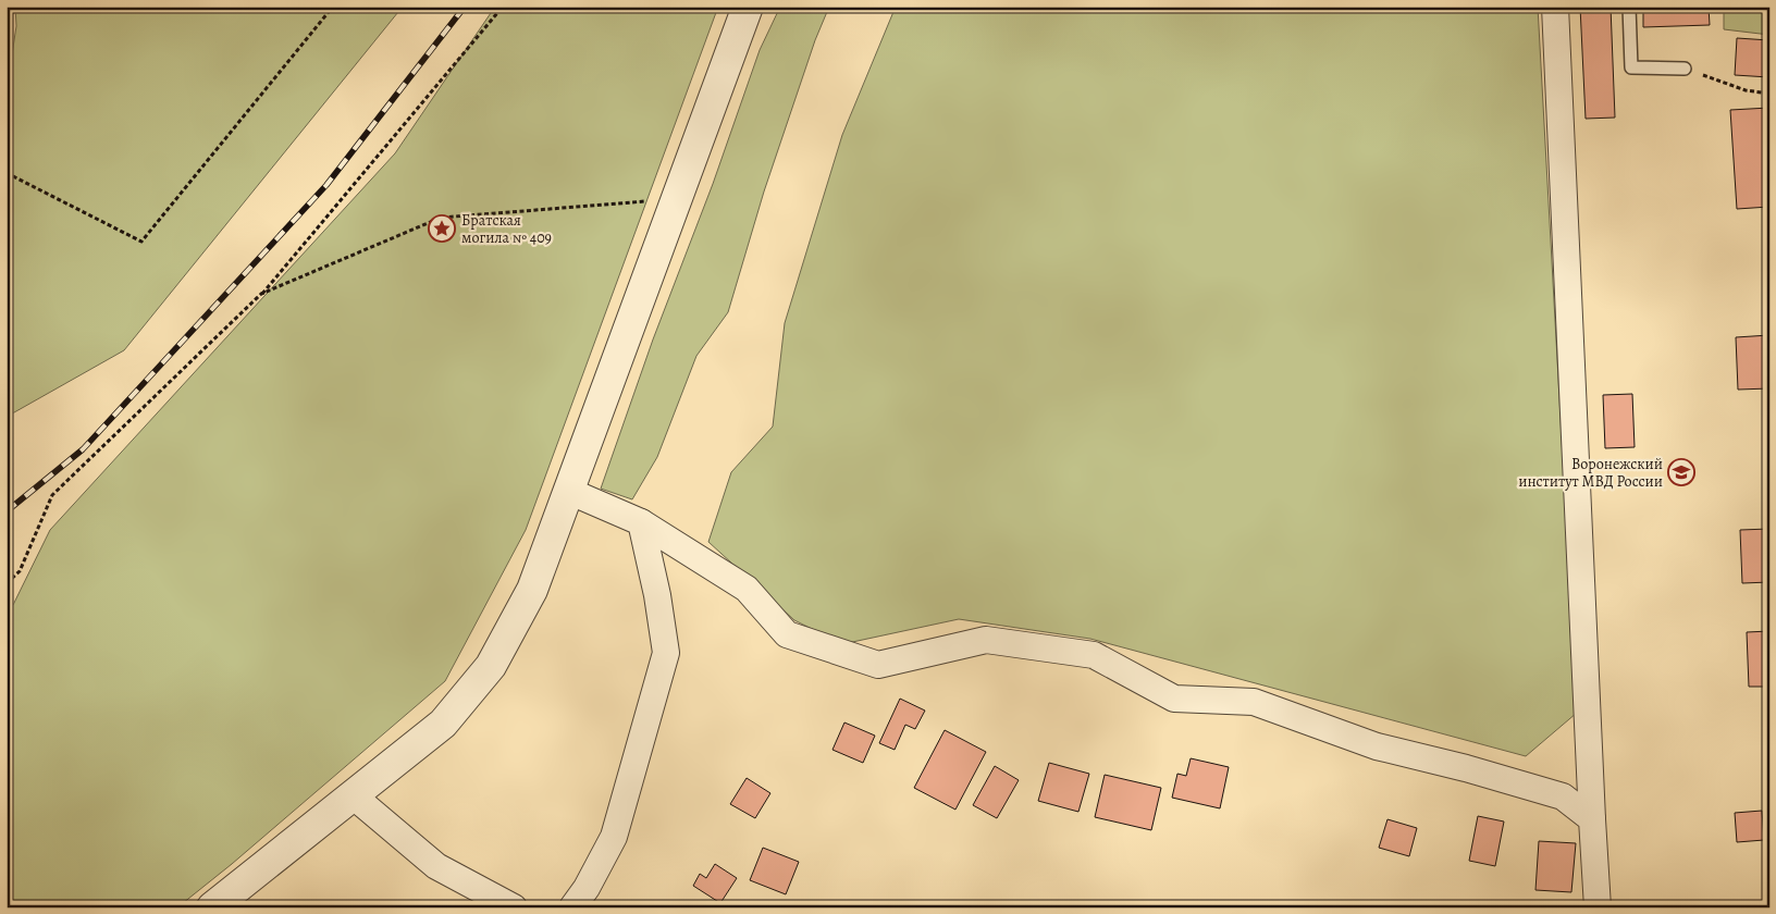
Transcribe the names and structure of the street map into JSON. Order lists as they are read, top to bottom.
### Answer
{
  "places": {
    "place": ["Братская могила № 409"],
    "school or university": ["Воронежский институт МВД России"]
  }
}
